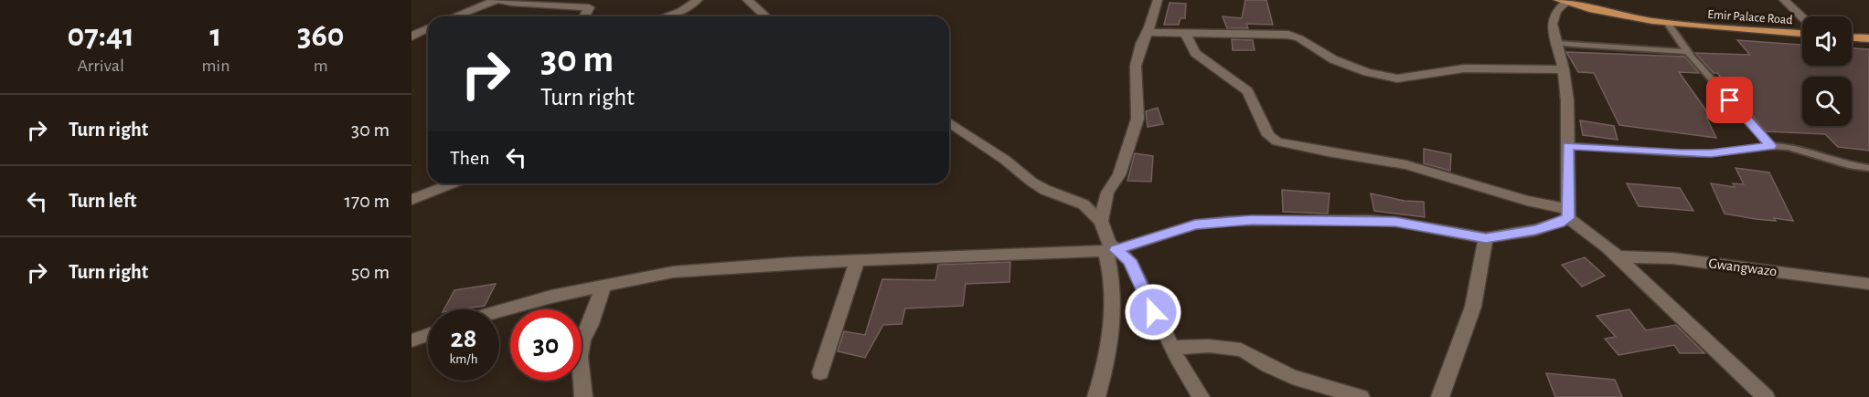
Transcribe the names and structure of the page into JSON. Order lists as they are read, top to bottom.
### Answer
{
  "streets": {
    "main road": ["Emir Palace Road"],
    "street": ["Gwangwazo"]
  },
  "page": {
    "eta": [
      "07:41",
      "Arrival",
      "1",
      "min",
      "360",
      "m"
    ],
    "turn": ["30 m", "Turn right"],
    "list": [
      {
        "name": "Turn right",
        "value": "30 m"
      },
      {
        "name": "Turn left",
        "value": "170 m"
      },
      {
        "name": "Turn right",
        "value": "50 m"
      }
    ],
    "then": "Then",
    "speed": "28 km/h",
    "limit": "30"
  }
}
